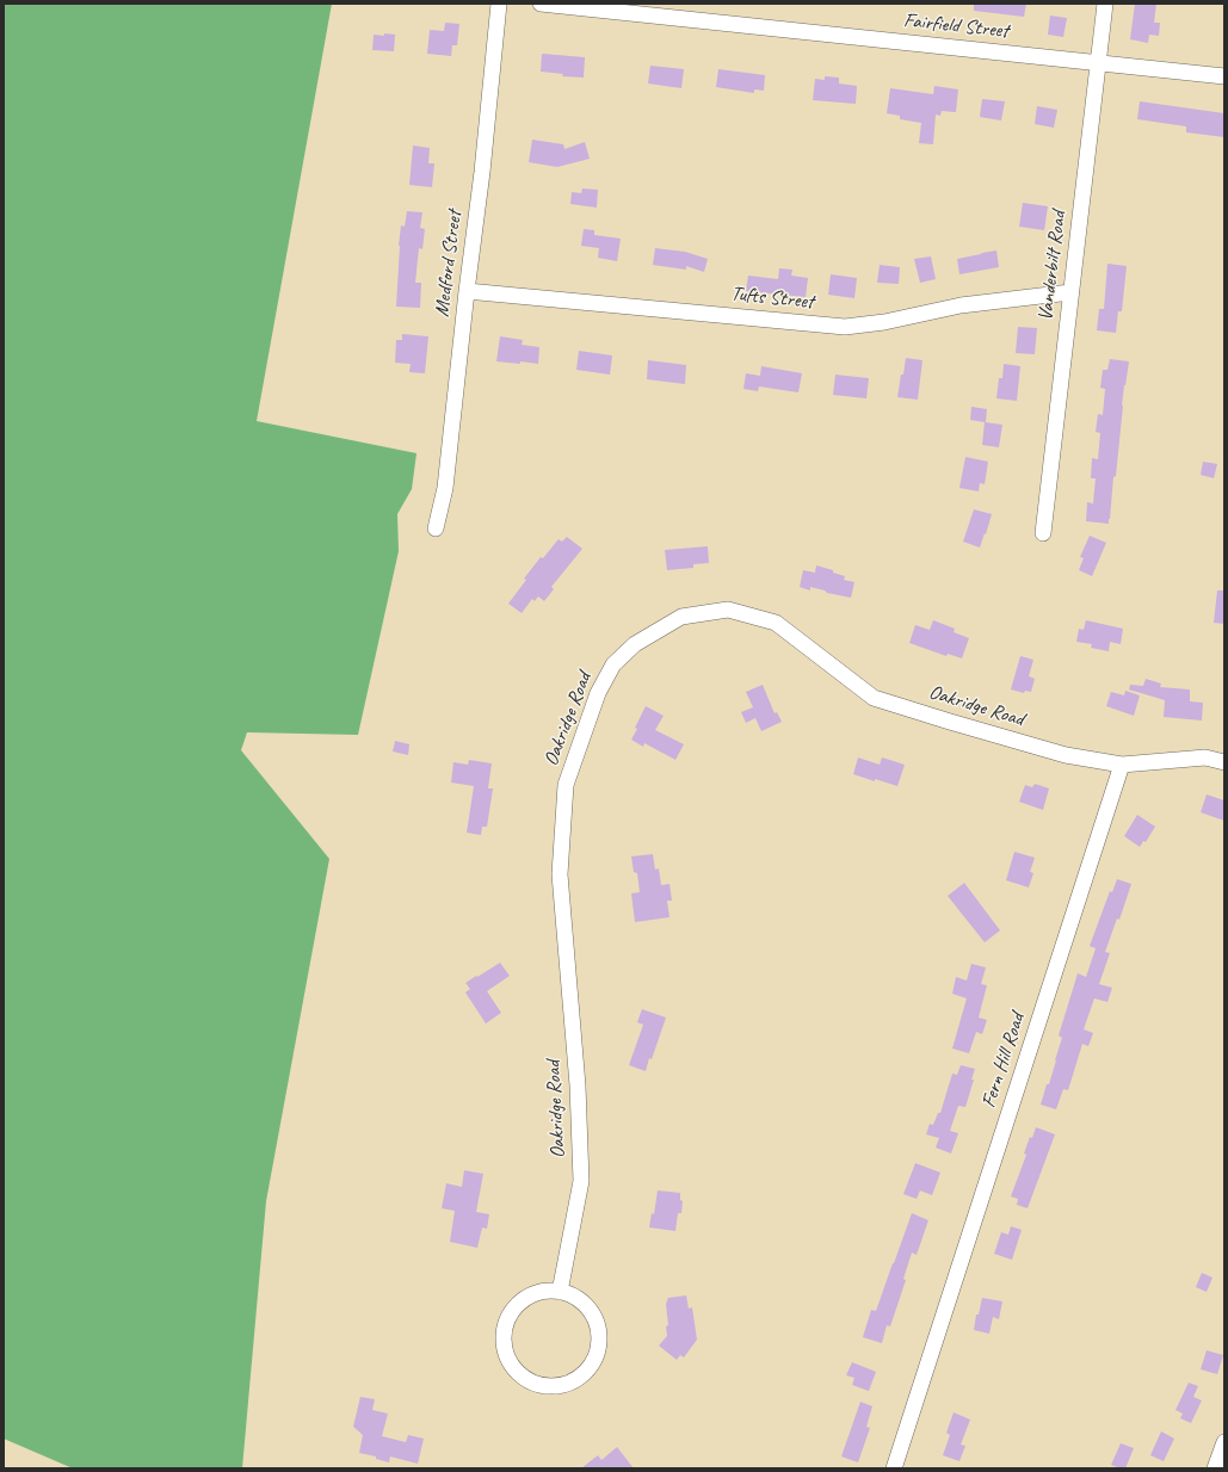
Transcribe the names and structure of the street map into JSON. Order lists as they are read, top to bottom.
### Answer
{
  "streets": {
    "street": [
      "Fairfield Street",
      "Medford Street",
      "Vanderbilt Road",
      "Tufts Street",
      "Oakridge Road",
      "Fern Hill Road"
    ]
  },
  "crossings": [
    ["Fairfield Street", "Vanderbilt Road"],
    ["Medford Street", "Tufts Street"],
    ["Vanderbilt Road", "Tufts Street"],
    ["Oakridge Road", "Fern Hill Road"]
  ]
}
